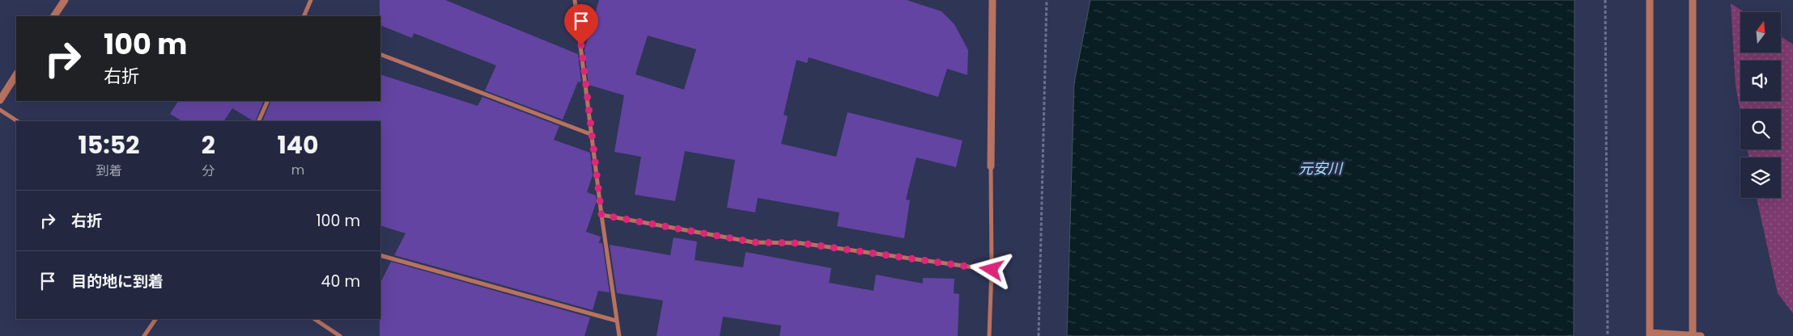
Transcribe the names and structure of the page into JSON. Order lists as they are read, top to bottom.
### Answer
{
  "water": ["元安川"],
  "north": "top",
  "page": {
    "turn": ["100 m", "右折"],
    "eta": [
      "15:52",
      "到着",
      "2",
      "分",
      "140",
      "m"
    ],
    "list": [
      {
        "name": "右折",
        "value": "100 m"
      },
      {
        "name": "目的地に到着",
        "value": "40 m"
      }
    ]
  }
}
